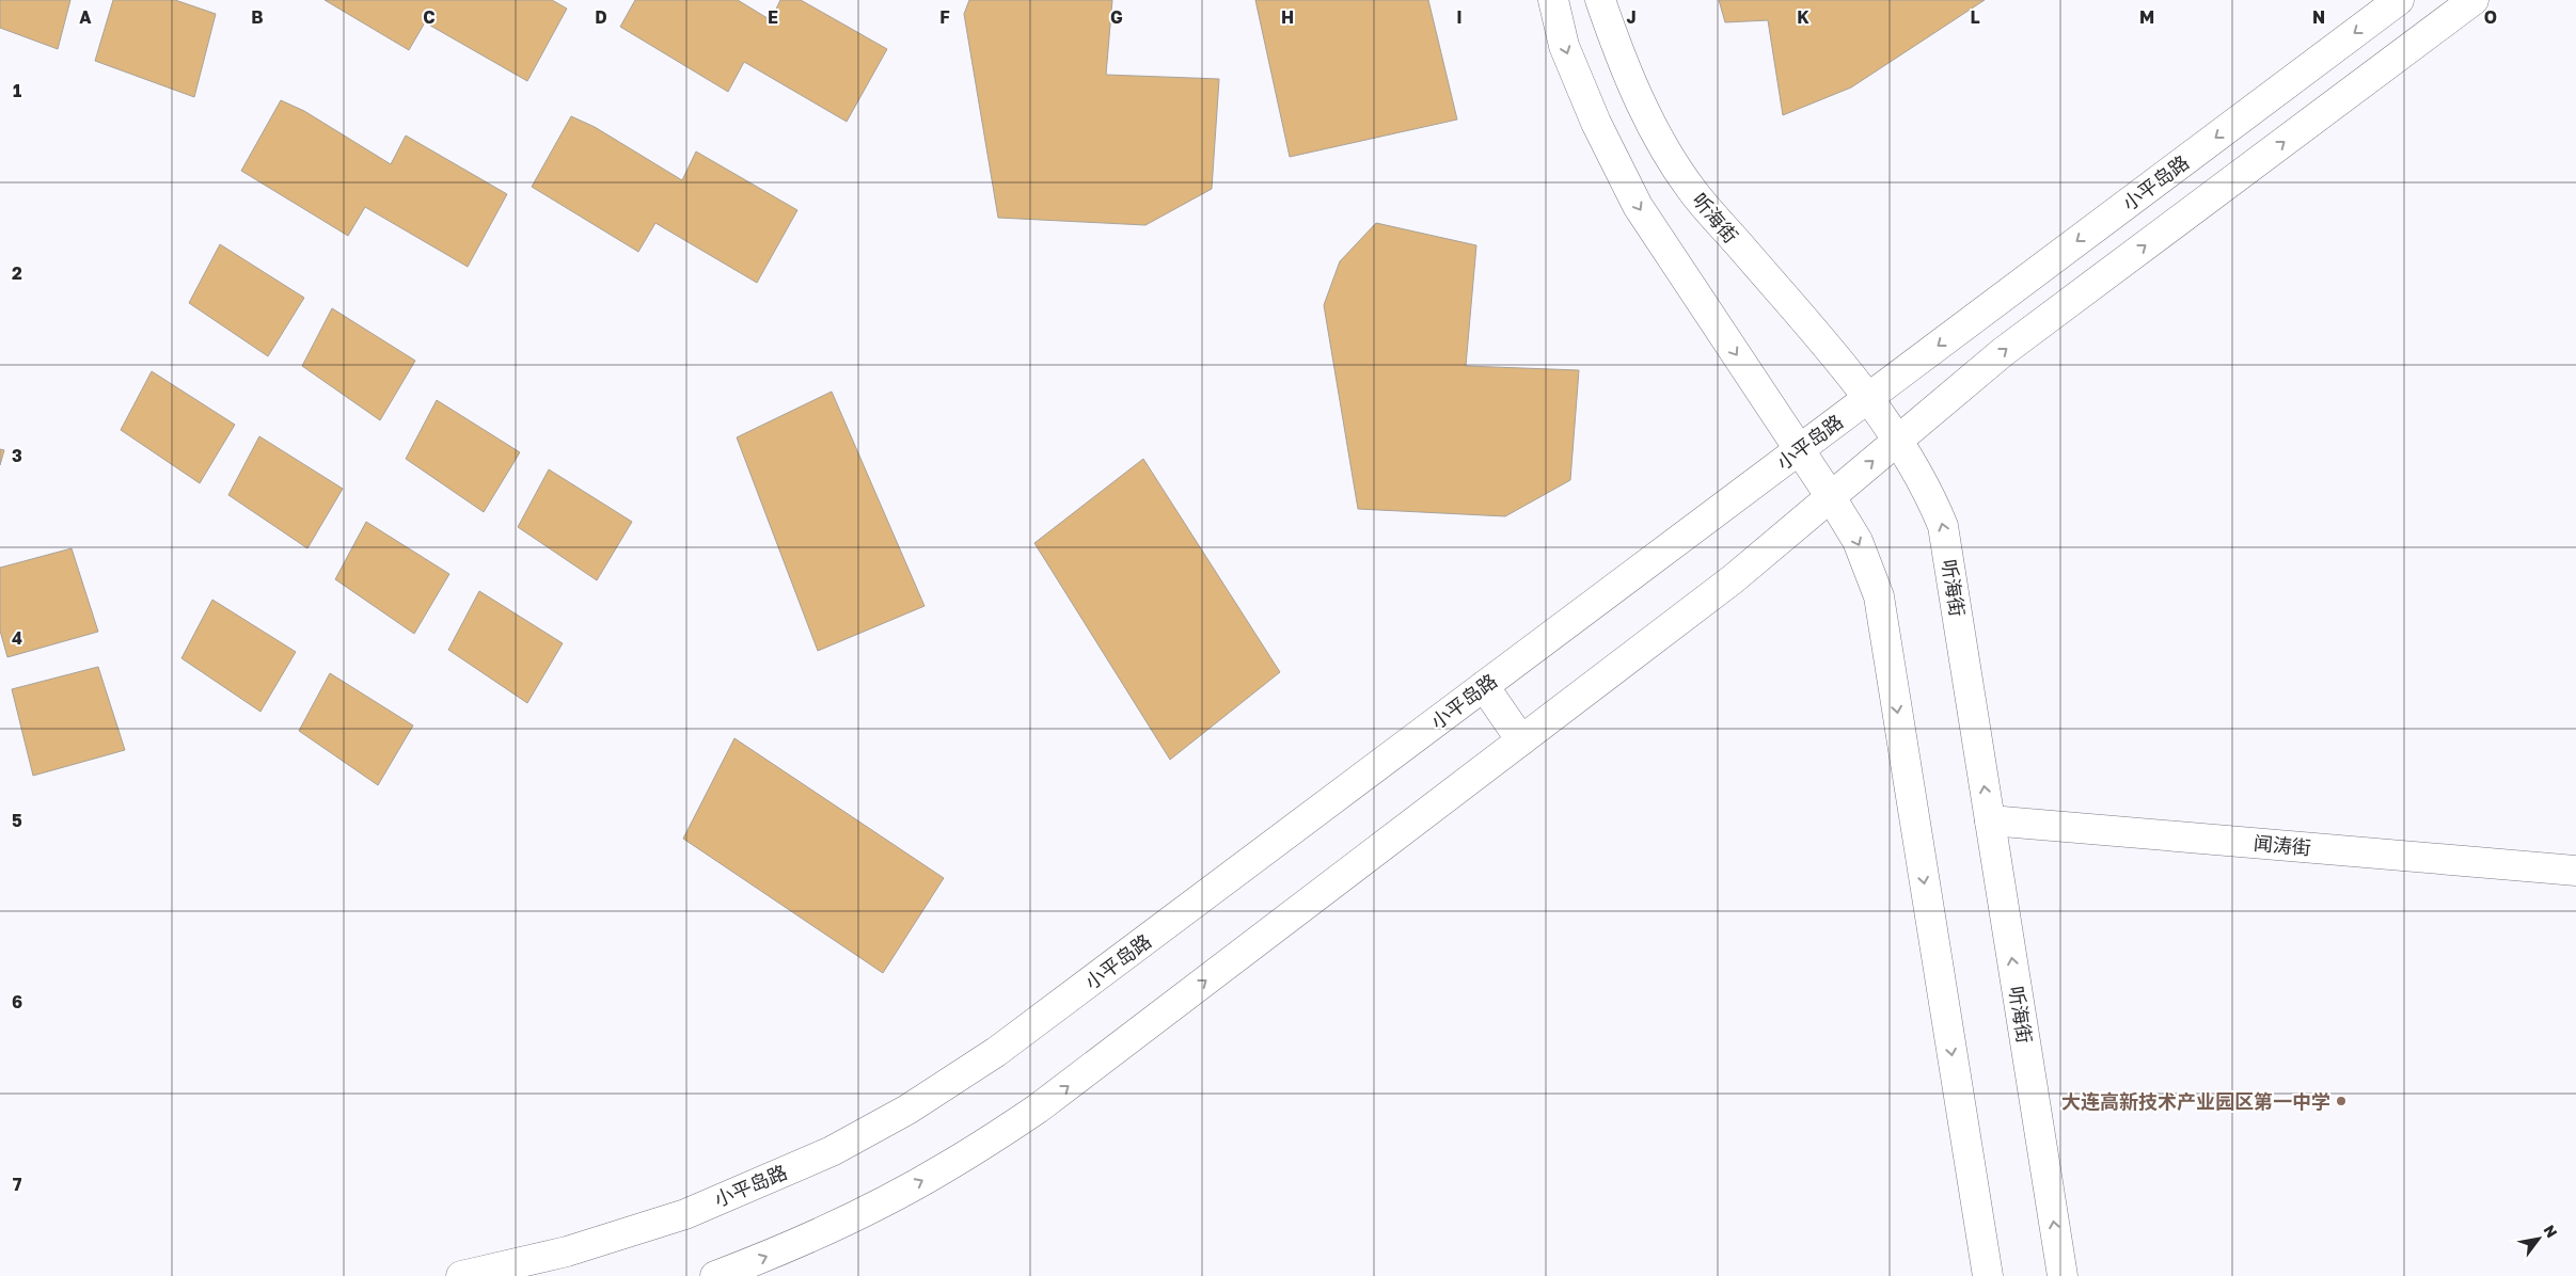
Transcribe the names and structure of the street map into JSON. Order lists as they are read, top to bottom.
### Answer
{
  "streets": {
    "street": ["小平岛路", "听海街", "闻涛街"]
  },
  "crossings": [
    ["小平岛路", "听海街"],
    ["听海街", "闻涛街"]
  ],
  "places": ["大连高新技术产业园区第一中学"],
  "north": "top right",
  "grid": {
    "columns": [
      "A",
      "B",
      "C",
      "D",
      "E",
      "F",
      "G",
      "H",
      "I",
      "J",
      "K",
      "L",
      "M",
      "N",
      "O"
    ],
    "rows": [
      "1",
      "2",
      "3",
      "4",
      "5",
      "6",
      "7"
    ]
  }
}
